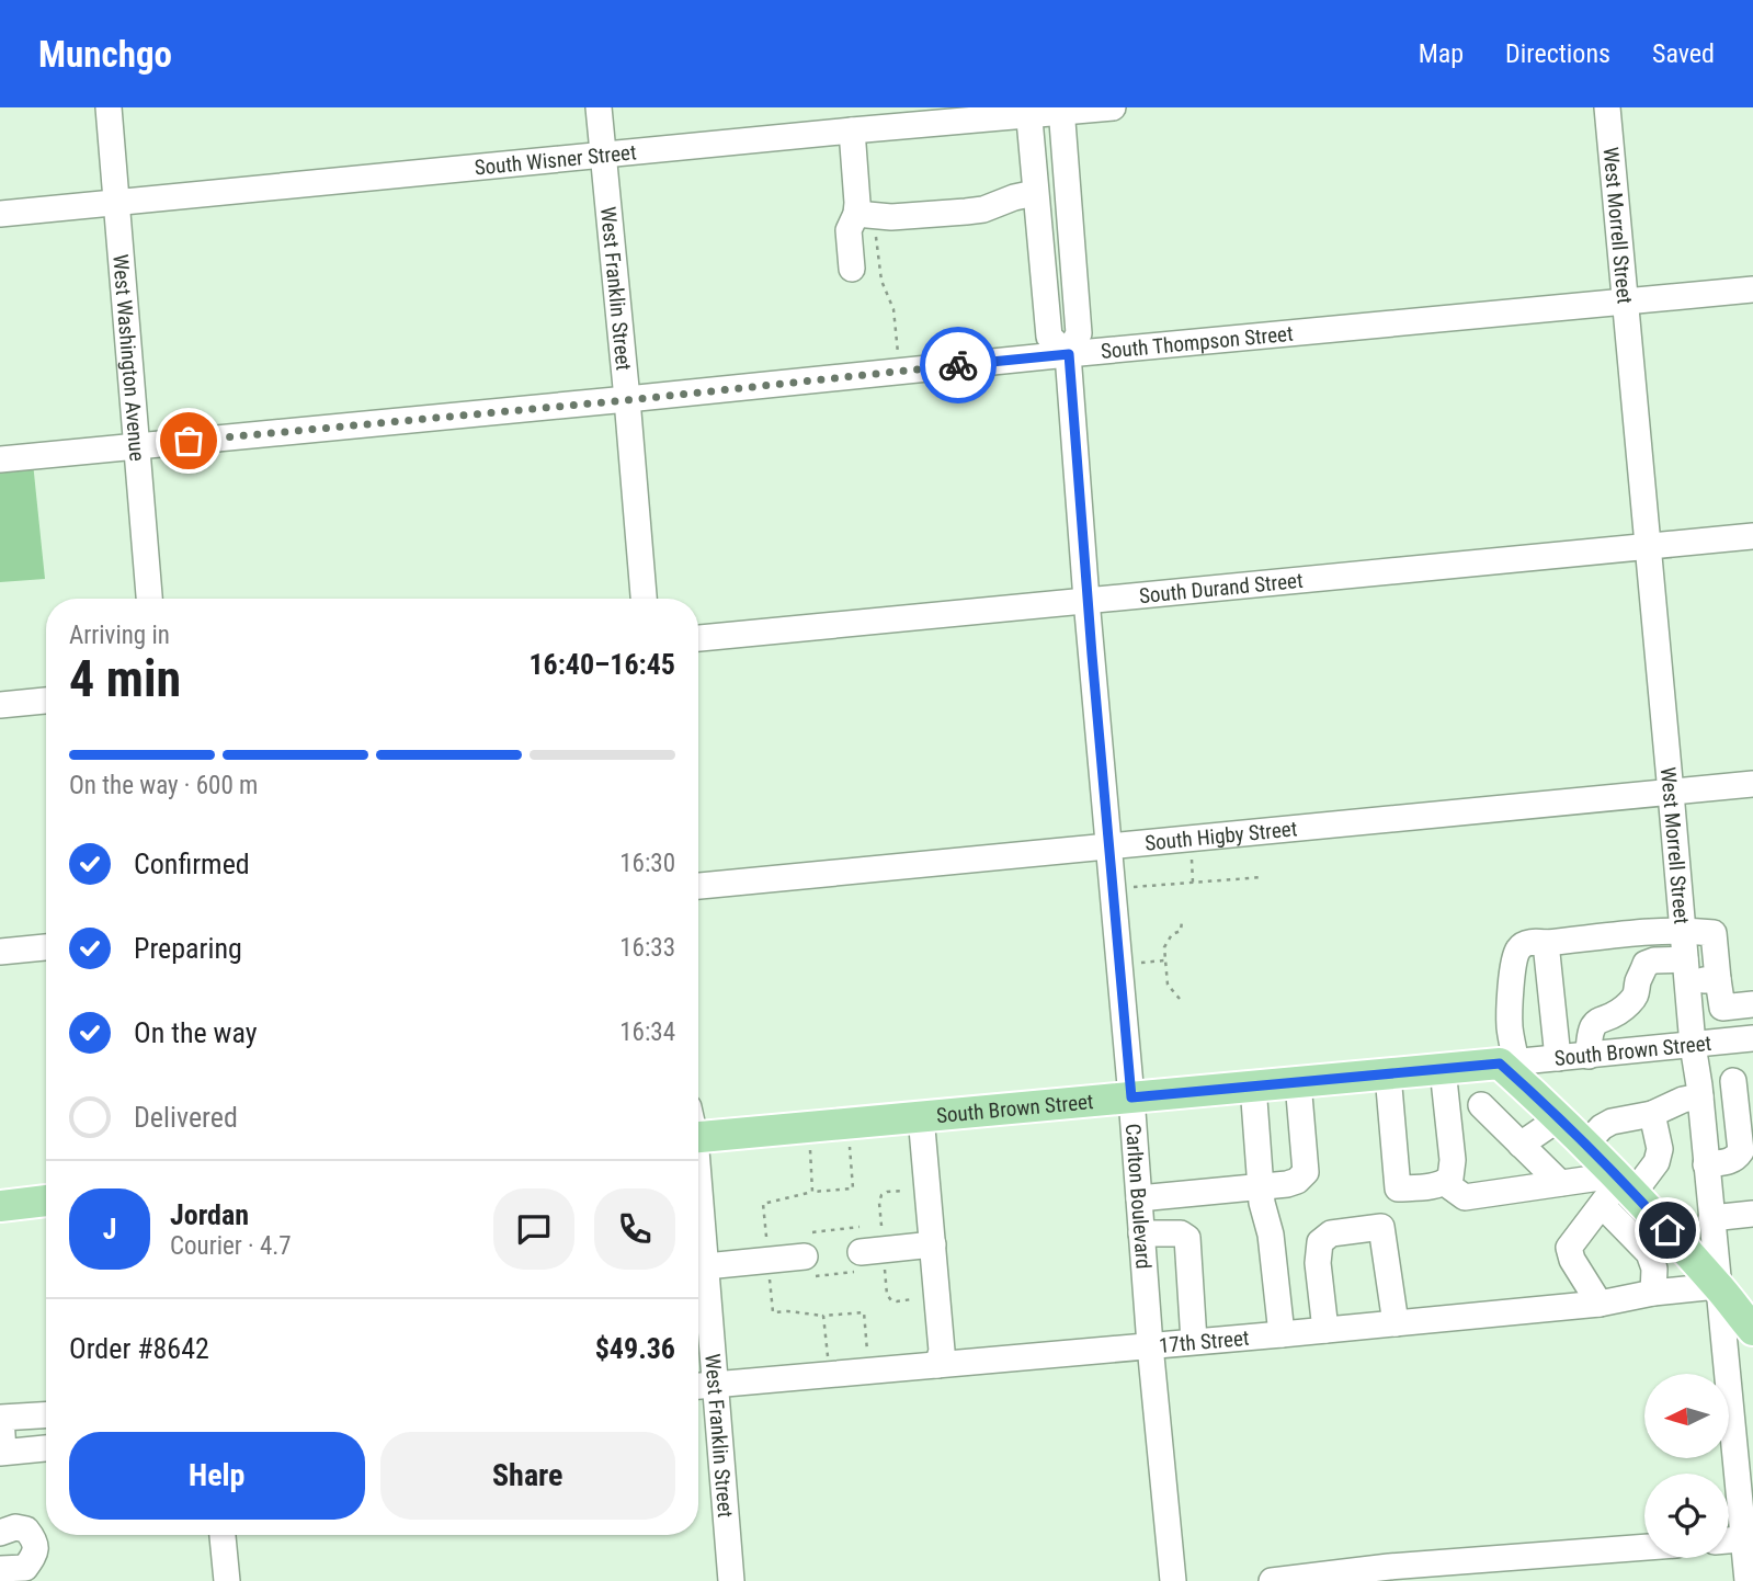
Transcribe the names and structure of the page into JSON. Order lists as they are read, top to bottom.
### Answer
{
  "streets": {
    "main road": ["South Brown Street"],
    "street": [
      "South Wisner Street",
      "West Morrell Street",
      "West Franklin Street",
      "South Thompson Street",
      "West Washington Avenue",
      "South Durand Street",
      "South Higby Street",
      "Carlton Boulevard",
      "17th Street"
    ]
  },
  "crossings": [
    ["South Wisner Street", "West Franklin Street"],
    ["South Wisner Street", "West Washington Avenue"],
    ["South Wisner Street", "Carlton Boulevard"],
    ["West Morrell Street", "South Thompson Street"],
    ["West Morrell Street", "South Durand Street"],
    ["West Morrell Street", "South Higby Street"],
    ["West Morrell Street", "South Brown Street"],
    ["West Morrell Street", "17th Street"],
    ["West Franklin Street", "South Thompson Street"],
    ["West Franklin Street", "17th Street"],
    ["South Thompson Street", "West Washington Avenue"],
    ["South Thompson Street", "Carlton Boulevard"],
    ["South Durand Street", "Carlton Boulevard"],
    ["South Higby Street", "Carlton Boulevard"],
    ["South Brown Street", "Carlton Boulevard"],
    ["Carlton Boulevard", "17th Street"]
  ],
  "north": "left",
  "page": {
    "header": "Munchgo",
    "nav": ["Map", "Directions", "Saved"],
    "heading": ["4 min", "Arriving in", "16:40–16:45"],
    "panel": [
      "Jordan",
      "Courier · 4.7",
      "Order #8642",
      "$49.36"
    ],
    "bar": "On the way · 600 m",
    "list": [
      ["Confirmed", "16:30"],
      ["Preparing", "16:33"],
      ["On the way", "16:34"],
      "Delivered"
    ],
    "round": "J",
    "buttons": ["Help", "Share"]
  }
}
